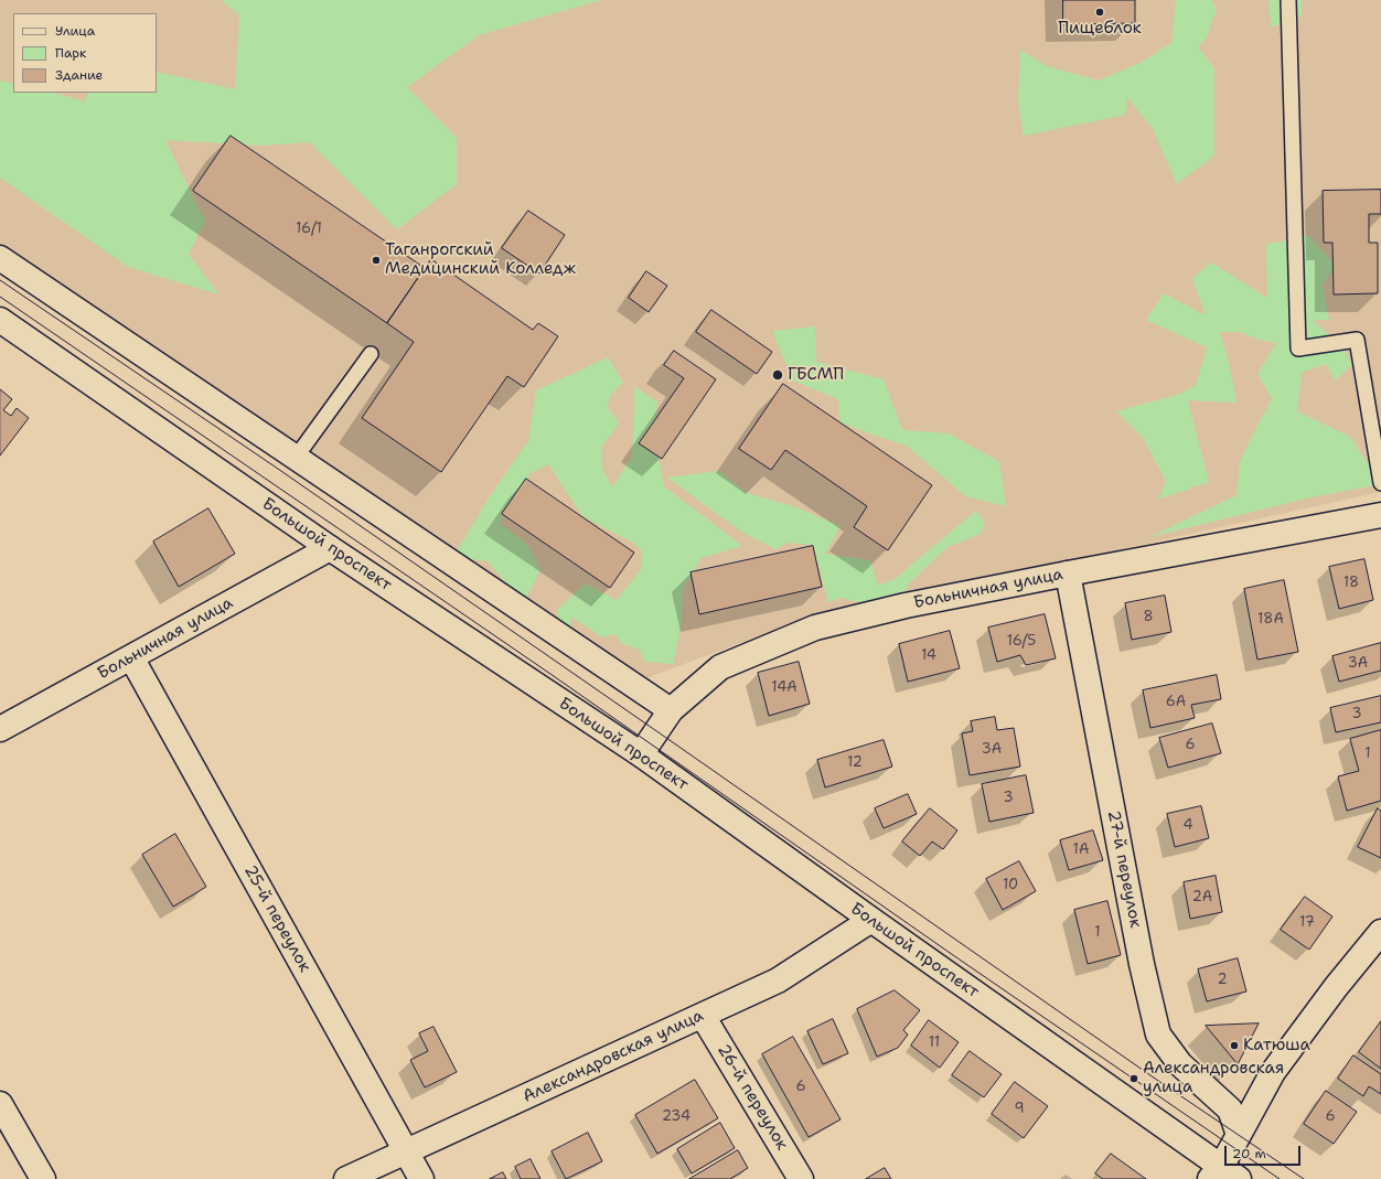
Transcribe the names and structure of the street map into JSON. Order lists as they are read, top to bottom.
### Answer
{
  "streets": {
    "street": [
      "Большой проспект",
      "Больничная улица",
      "27-й переулок",
      "25-й переулок",
      "Александровская улица",
      "26-й переулок"
    ]
  },
  "crossings": [
    ["Большой проспект", "Больничная улица"],
    ["Большой проспект", "Александровская улица"],
    ["Больничная улица", "27-й переулок"],
    ["Больничная улица", "25-й переулок"],
    ["25-й переулок", "Александровская улица"],
    ["Александровская улица", "26-й переулок"]
  ],
  "places": [
    "Пищеблок",
    "Таганрогский Медицинский Колледж",
    "ГБСМП",
    "Катюша",
    "Александровская улица"
  ],
  "house_numbers": [
    "16/1",
    "18",
    "8",
    "18А",
    "16/5",
    "14",
    "3А",
    "14А",
    "6А",
    "3",
    "6",
    "3А",
    "1",
    "12",
    "3",
    "4",
    "1А",
    "10",
    "2А",
    "17",
    "1",
    "2",
    "11",
    "6",
    "9",
    "234",
    "6"
  ],
  "legend": ["Улица", "Парк", "Здание"],
  "scale_bar": "20 m"
}
